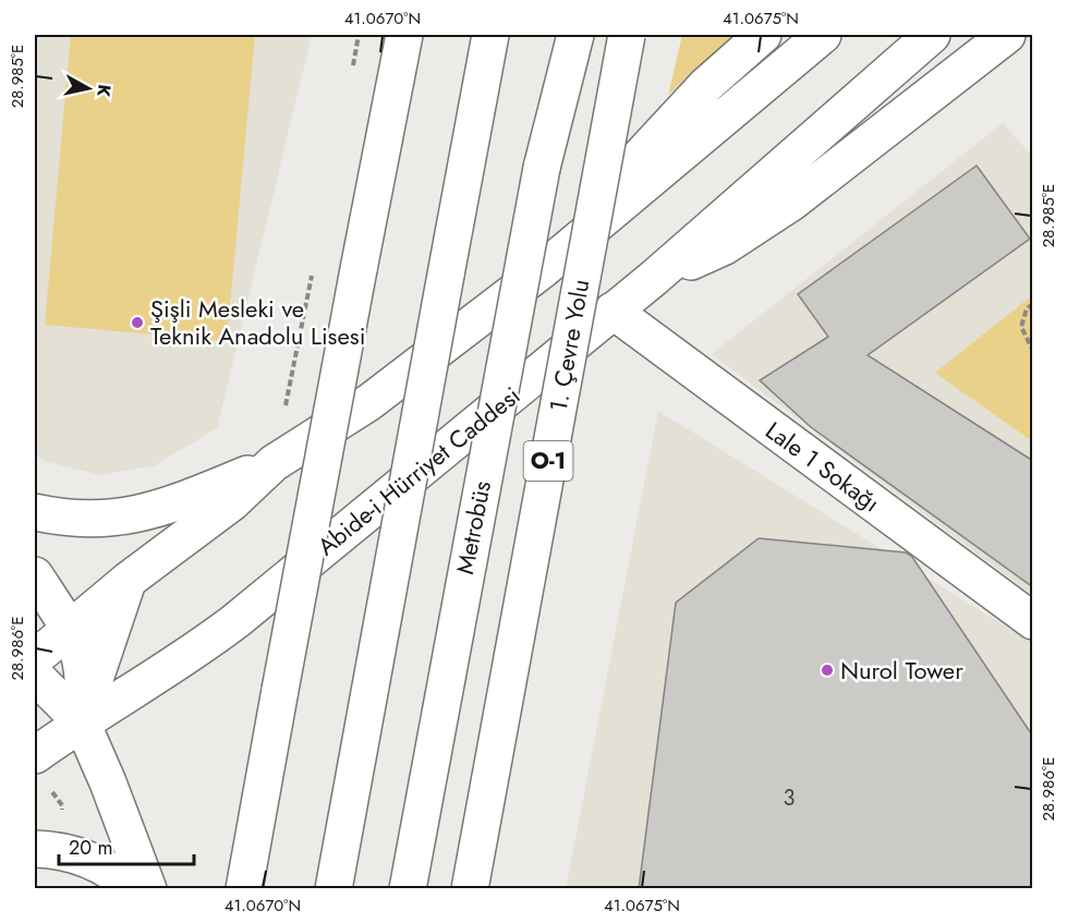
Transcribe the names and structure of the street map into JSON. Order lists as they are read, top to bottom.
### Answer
{
  "streets": {
    "main road": [
      "1. Çevre Yolu",
      "O-1",
      "Lale 1 Sokağı",
      "Abide-i Hürriyet Caddesi",
      "Metrobüs"
    ]
  },
  "crossings": [
    ["Lale 1 Sokağı", "Abide-i Hürriyet Caddesi"]
  ],
  "places": ["Şişli Mesleki ve Teknik Anadolu Lisesi", "Nurol Tower"],
  "house_numbers": ["3"],
  "scale_bar": "20 m",
  "north": "right",
  "coordinates": [
    "41.0670°N",
    "41.0675°N",
    "28.985°E",
    "28.986°E"
  ]
}
